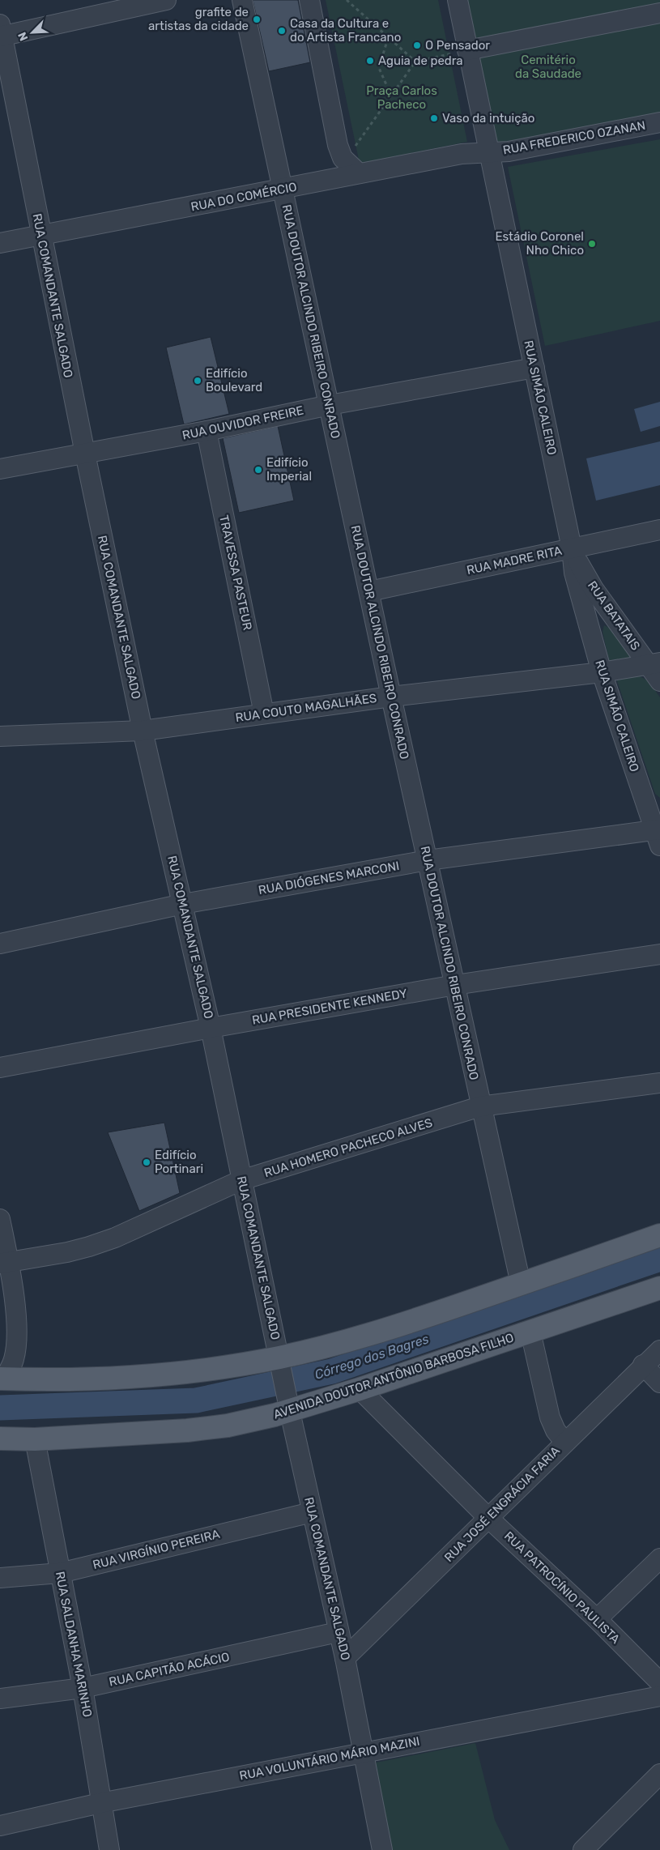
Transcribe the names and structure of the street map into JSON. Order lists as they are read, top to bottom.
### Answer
{
  "streets": {
    "main road": ["AVENIDA DOUTOR ANTÔNIO BARBOSA FILHO"],
    "street": [
      "RUA FREDERICO OZANAN",
      "RUA DO COMÉRCIO",
      "RUA COMANDANTE SALGADO",
      "RUA DOUTOR ALCINDO RIBEIRO CONRADO",
      "RUA SIMÃO CALEIRO",
      "RUA OUVIDOR FREIRE",
      "RUA MADRE RITA",
      "TRAVESSA PASTEUR",
      "RUA BATATAIS",
      "RUA COUTO MAGALHÃES",
      "RUA DIÓGENES MARCONI",
      "RUA PRESIDENTE KENNEDY",
      "RUA HOMERO PACHECO ALVES",
      "RUA JOSÉ ENGRÁCIA FARIA",
      "RUA VIRGÍNIO PEREIRA",
      "RUA PATROCÍNIO PAULISTA",
      "RUA SALDANHA MARINHO",
      "RUA CAPITÃO ACÁCIO",
      "RUA VOLUNTÁRIO MÁRIO MAZINI"
    ]
  },
  "crossings": [
    ["RUA FREDERICO OZANAN", "RUA DO COMÉRCIO"],
    ["RUA FREDERICO OZANAN", "RUA SIMÃO CALEIRO"],
    ["RUA DO COMÉRCIO", "RUA COMANDANTE SALGADO"],
    ["RUA DO COMÉRCIO", "RUA DOUTOR ALCINDO RIBEIRO CONRADO"],
    ["RUA DO COMÉRCIO", "RUA SIMÃO CALEIRO"],
    ["RUA COMANDANTE SALGADO", "RUA OUVIDOR FREIRE"],
    ["RUA COMANDANTE SALGADO", "RUA COUTO MAGALHÃES"],
    ["RUA COMANDANTE SALGADO", "RUA DIÓGENES MARCONI"],
    ["RUA COMANDANTE SALGADO", "RUA PRESIDENTE KENNEDY"],
    ["RUA COMANDANTE SALGADO", "RUA HOMERO PACHECO ALVES"],
    ["RUA COMANDANTE SALGADO", "AVENIDA DOUTOR ANTÔNIO BARBOSA FILHO"],
    ["RUA COMANDANTE SALGADO", "RUA JOSÉ ENGRÁCIA FARIA"],
    ["RUA COMANDANTE SALGADO", "RUA VIRGÍNIO PEREIRA"],
    ["RUA COMANDANTE SALGADO", "RUA CAPITÃO ACÁCIO"],
    ["RUA COMANDANTE SALGADO", "RUA VOLUNTÁRIO MÁRIO MAZINI"],
    ["RUA DOUTOR ALCINDO RIBEIRO CONRADO", "RUA OUVIDOR FREIRE"],
    ["RUA DOUTOR ALCINDO RIBEIRO CONRADO", "RUA MADRE RITA"],
    ["RUA DOUTOR ALCINDO RIBEIRO CONRADO", "RUA COUTO MAGALHÃES"],
    ["RUA DOUTOR ALCINDO RIBEIRO CONRADO", "RUA DIÓGENES MARCONI"],
    ["RUA DOUTOR ALCINDO RIBEIRO CONRADO", "RUA PRESIDENTE KENNEDY"],
    ["RUA DOUTOR ALCINDO RIBEIRO CONRADO", "RUA HOMERO PACHECO ALVES"],
    ["RUA SIMÃO CALEIRO", "RUA OUVIDOR FREIRE"],
    ["RUA SIMÃO CALEIRO", "RUA MADRE RITA"],
    ["RUA SIMÃO CALEIRO", "RUA BATATAIS"],
    ["RUA SIMÃO CALEIRO", "RUA COUTO MAGALHÃES"],
    ["RUA SIMÃO CALEIRO", "RUA DIÓGENES MARCONI"],
    ["RUA OUVIDOR FREIRE", "TRAVESSA PASTEUR"],
    ["RUA MADRE RITA", "RUA BATATAIS"],
    ["TRAVESSA PASTEUR", "RUA COUTO MAGALHÃES"],
    ["RUA BATATAIS", "RUA COUTO MAGALHÃES"],
    ["AVENIDA DOUTOR ANTÔNIO BARBOSA FILHO", "RUA PATROCÍNIO PAULISTA"],
    ["AVENIDA DOUTOR ANTÔNIO BARBOSA FILHO", "RUA SALDANHA MARINHO"],
    ["RUA JOSÉ ENGRÁCIA FARIA", "RUA PATROCÍNIO PAULISTA"],
    ["RUA VIRGÍNIO PEREIRA", "RUA SALDANHA MARINHO"],
    ["RUA SALDANHA MARINHO", "RUA CAPITÃO ACÁCIO"],
    ["RUA SALDANHA MARINHO", "RUA VOLUNTÁRIO MÁRIO MAZINI"]
  ],
  "water": ["Córrego dos Bagres"],
  "parks": ["Cemitério da Saudade", "Praça Carlos Pacheco"],
  "places": [
    "grafite de artistas da cidade",
    "Casa da Cultura e do Artista Francano",
    "O Pensador",
    "Aguia de pedra",
    "Vaso da intuição",
    "Estádio Coronel Nho Chico",
    "Edifício Boulevard",
    "Edifício Imperial",
    "Edifício Portinari"
  ],
  "north": "bottom left"
}
